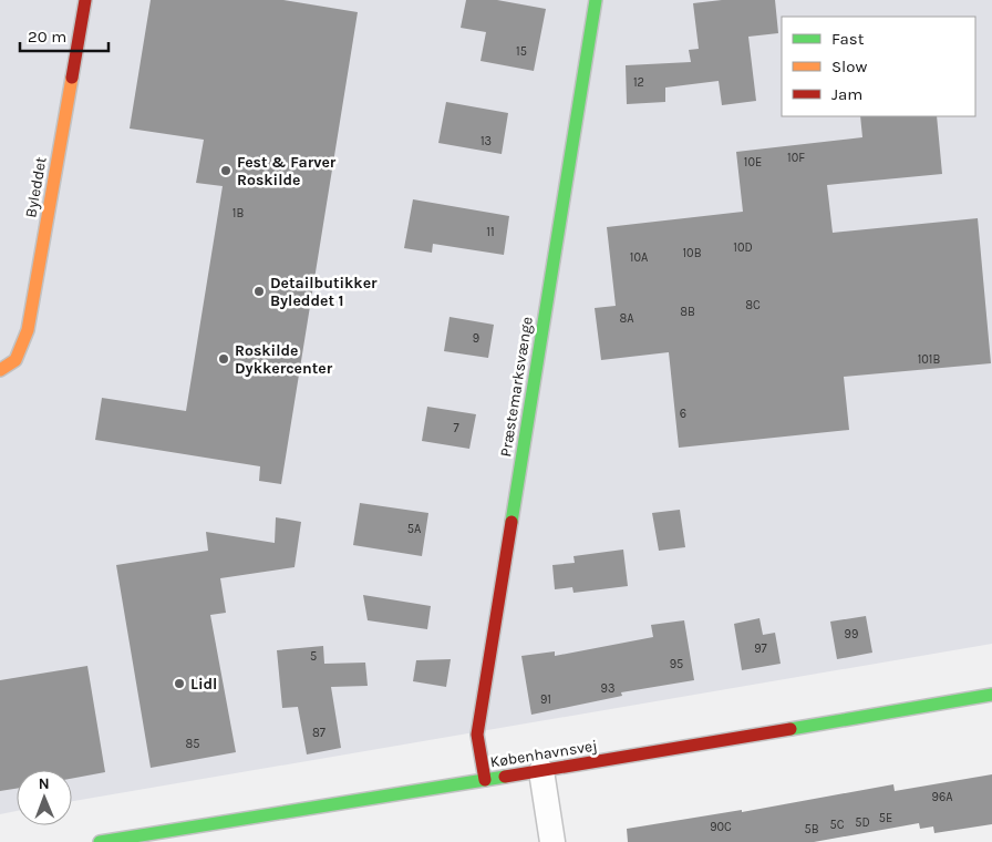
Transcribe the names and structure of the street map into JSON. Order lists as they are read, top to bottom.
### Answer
{
  "streets": {
    "street": ["Byleddet", "Præstemarksvænge", "Københavnsvej"]
  },
  "crossings": [
    ["Præstemarksvænge", "Københavnsvej"]
  ],
  "places": [
    "Fest & Farver Roskilde",
    "Detailbutikker Byleddet 1",
    "Roskilde Dykkercenter",
    "Lidl"
  ],
  "house_numbers": [
    "15",
    "12",
    "13",
    "10F",
    "10E",
    "1B",
    "11",
    "10D",
    "10B",
    "10A",
    "8C",
    "8B",
    "8A",
    "9",
    "101B",
    "6",
    "7",
    "5A",
    "99",
    "97",
    "5",
    "95",
    "93",
    "91",
    "87",
    "85",
    "96A",
    "5E",
    "5D",
    "5C",
    "90C",
    "5B"
  ],
  "legend": ["Fast", "Slow", "Jam"],
  "scale_bar": "20 m",
  "north": "top"
}
